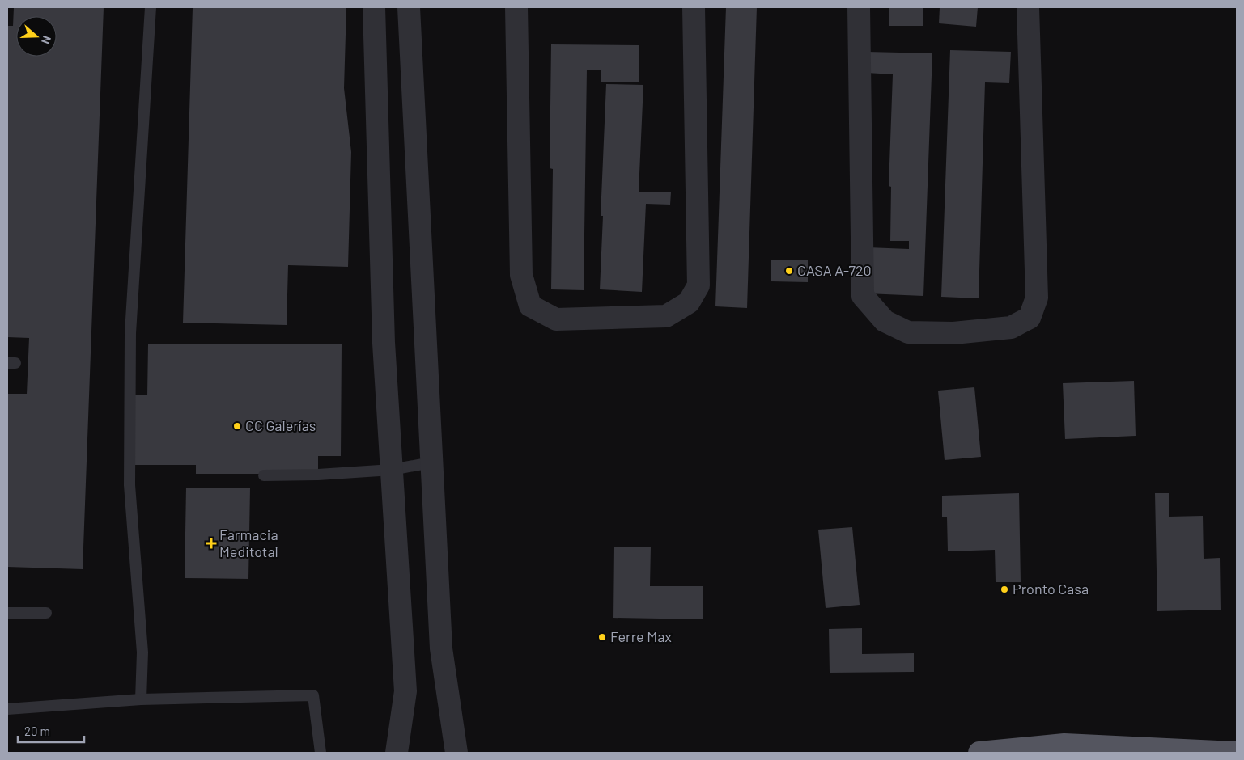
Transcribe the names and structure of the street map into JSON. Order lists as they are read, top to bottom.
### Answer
{
  "places": {
    "other": [
      "CASA A-720",
      "CC Galerías",
      "Pronto Casa",
      "Ferre Max"
    ],
    "health": ["Farmacia Meditotal"]
  },
  "scale_bar": "20 m",
  "north": "right"
}
